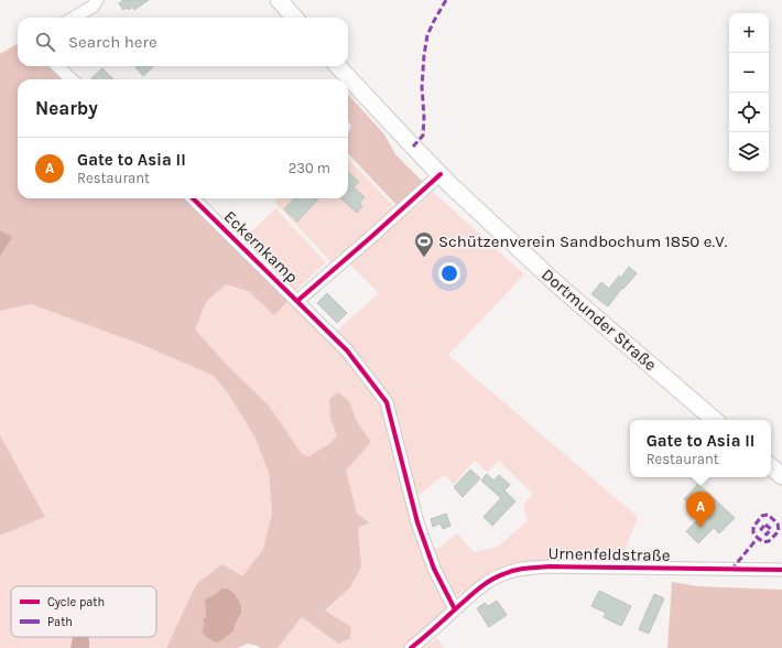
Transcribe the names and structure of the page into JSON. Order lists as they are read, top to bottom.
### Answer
{
  "streets": {
    "main road": ["Dortmunder Straße"],
    "street": ["Eckernkamp", "Urnenfeldstraße"]
  },
  "crossings": [
    ["Eckernkamp", "Urnenfeldstraße"]
  ],
  "places": {
    "sports": ["Schützenverein Sandbochum 1850 e.V."]
  },
  "legend": ["Cycle path", "Path"],
  "page": {
    "map_buttons": ["+", "−"],
    "search": "Search here",
    "heading": "Nearby",
    "list": [
      {
        "mark": "A",
        "name": "Gate to Asia II",
        "note": "Restaurant",
        "value": "230 m"
      }
    ],
    "popup": ["Gate to Asia II", "Restaurant"],
    "pins": "A"
  }
}
